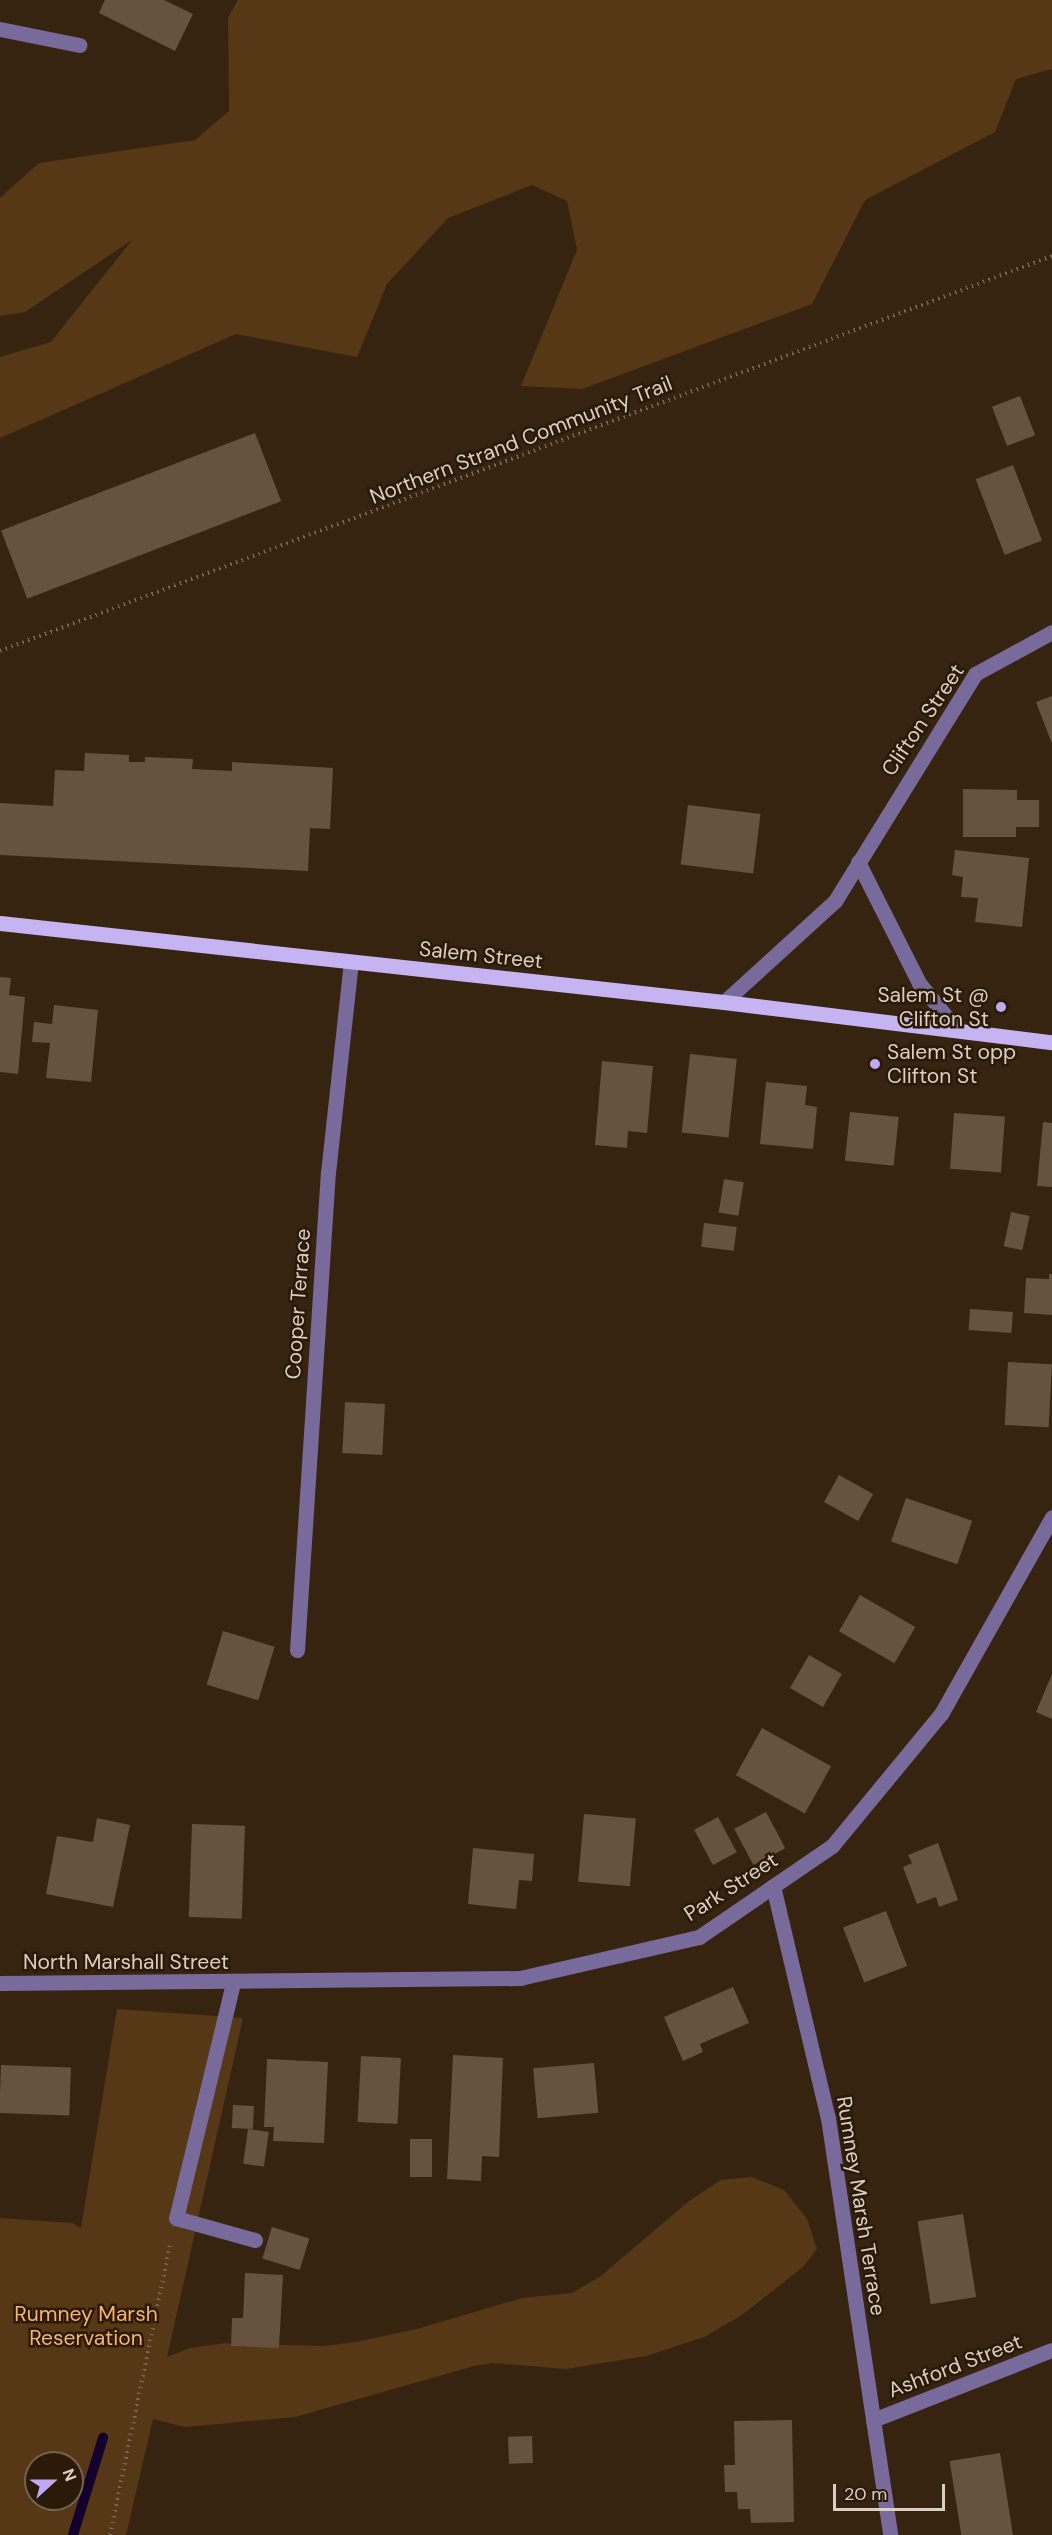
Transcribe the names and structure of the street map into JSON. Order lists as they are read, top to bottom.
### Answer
{
  "streets": {
    "main road": ["Salem Street"],
    "street": [
      "Clifton Street",
      "Cooper Terrace",
      "Park Street",
      "North Marshall Street",
      "Rumney Marsh Terrace",
      "Ashford Street"
    ],
    "path": ["Northern Strand Community Trail"]
  },
  "crossings": [
    ["Clifton Street", "Salem Street"],
    ["Salem Street", "Cooper Terrace"],
    ["Park Street", "North Marshall Street"],
    ["Park Street", "Rumney Marsh Terrace"],
    ["Rumney Marsh Terrace", "Ashford Street"]
  ],
  "parks": ["Rumney Marsh Reservation"],
  "places": ["Salem St @ Clifton St", "Salem St opp Clifton St"],
  "scale_bar": "20 m",
  "north": "right"
}
